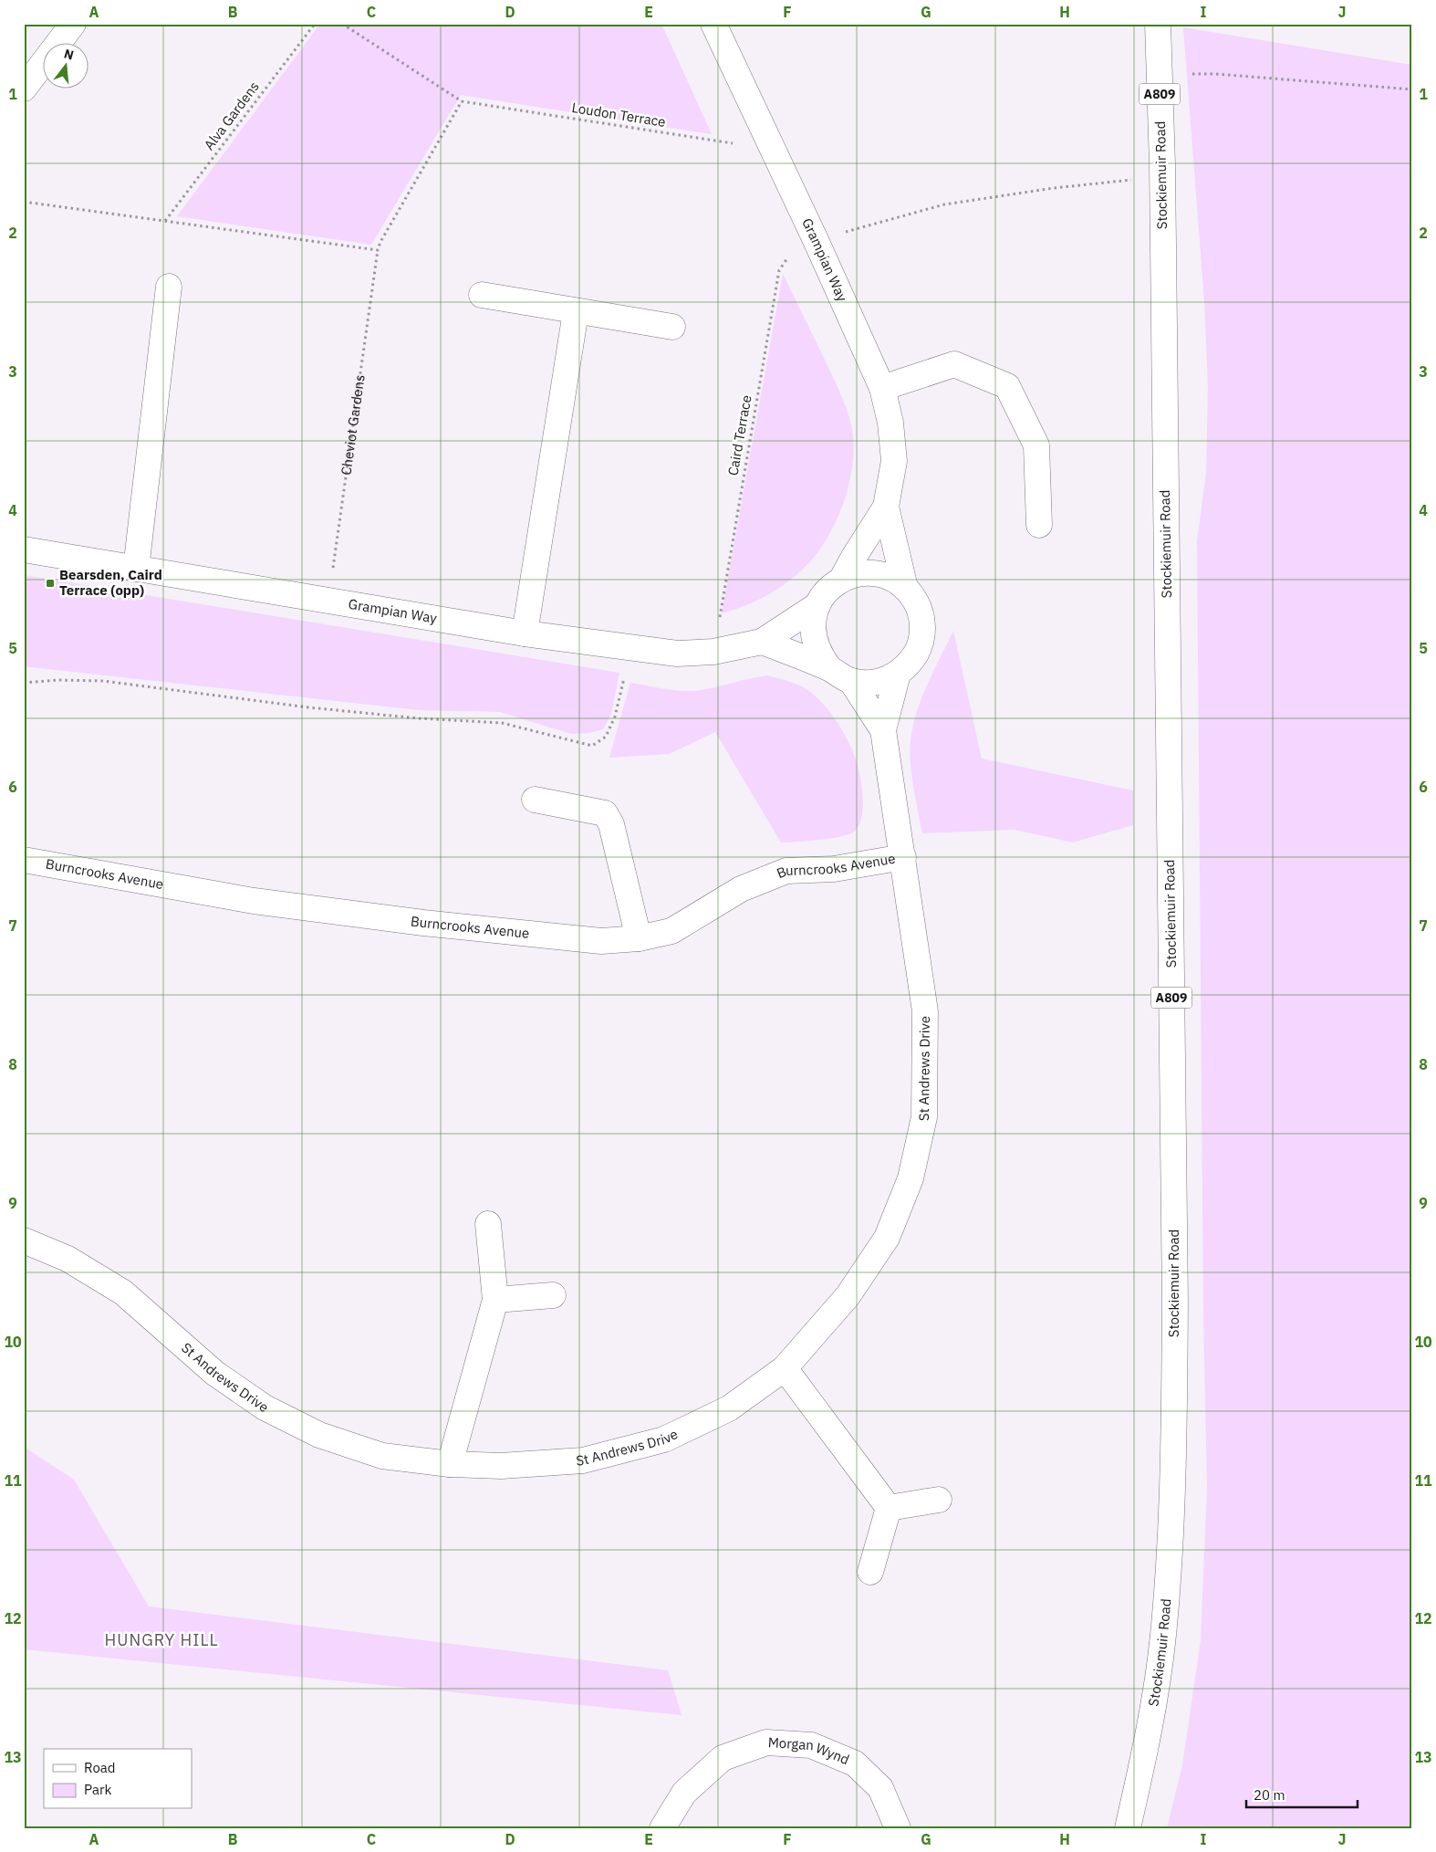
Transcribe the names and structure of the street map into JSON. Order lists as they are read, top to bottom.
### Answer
{
  "streets": {
    "street": [
      "A809",
      "Stockiemuir Road",
      "Grampian Way",
      "Burncrooks Avenue",
      "St Andrews Drive",
      "Morgan Wynd"
    ],
    "path": [
      "Loudon Terrace",
      "Alva Gardens",
      "Cheviot Gardens",
      "Caird Terrace"
    ]
  },
  "crossings": [
    ["Loudon Terrace", "Grampian Way"],
    ["Loudon Terrace", "Cheviot Gardens"],
    ["Grampian Way", "Cheviot Gardens"],
    ["Grampian Way", "Caird Terrace"],
    ["Grampian Way", "St Andrews Drive"],
    ["Burncrooks Avenue", "St Andrews Drive"]
  ],
  "districts": ["HUNGRY HILL"],
  "places": {
    "transit": ["Bearsden, Caird Terrace (opp)"]
  },
  "legend": ["Road", "Park"],
  "scale_bar": "20 m",
  "north": "top",
  "grid": {
    "columns": [
      "A",
      "B",
      "C",
      "D",
      "E",
      "F",
      "G",
      "H",
      "I",
      "J"
    ],
    "rows": [
      "1",
      "2",
      "3",
      "4",
      "5",
      "6",
      "7",
      "8",
      "9",
      "10",
      "11",
      "12",
      "13"
    ]
  }
}
